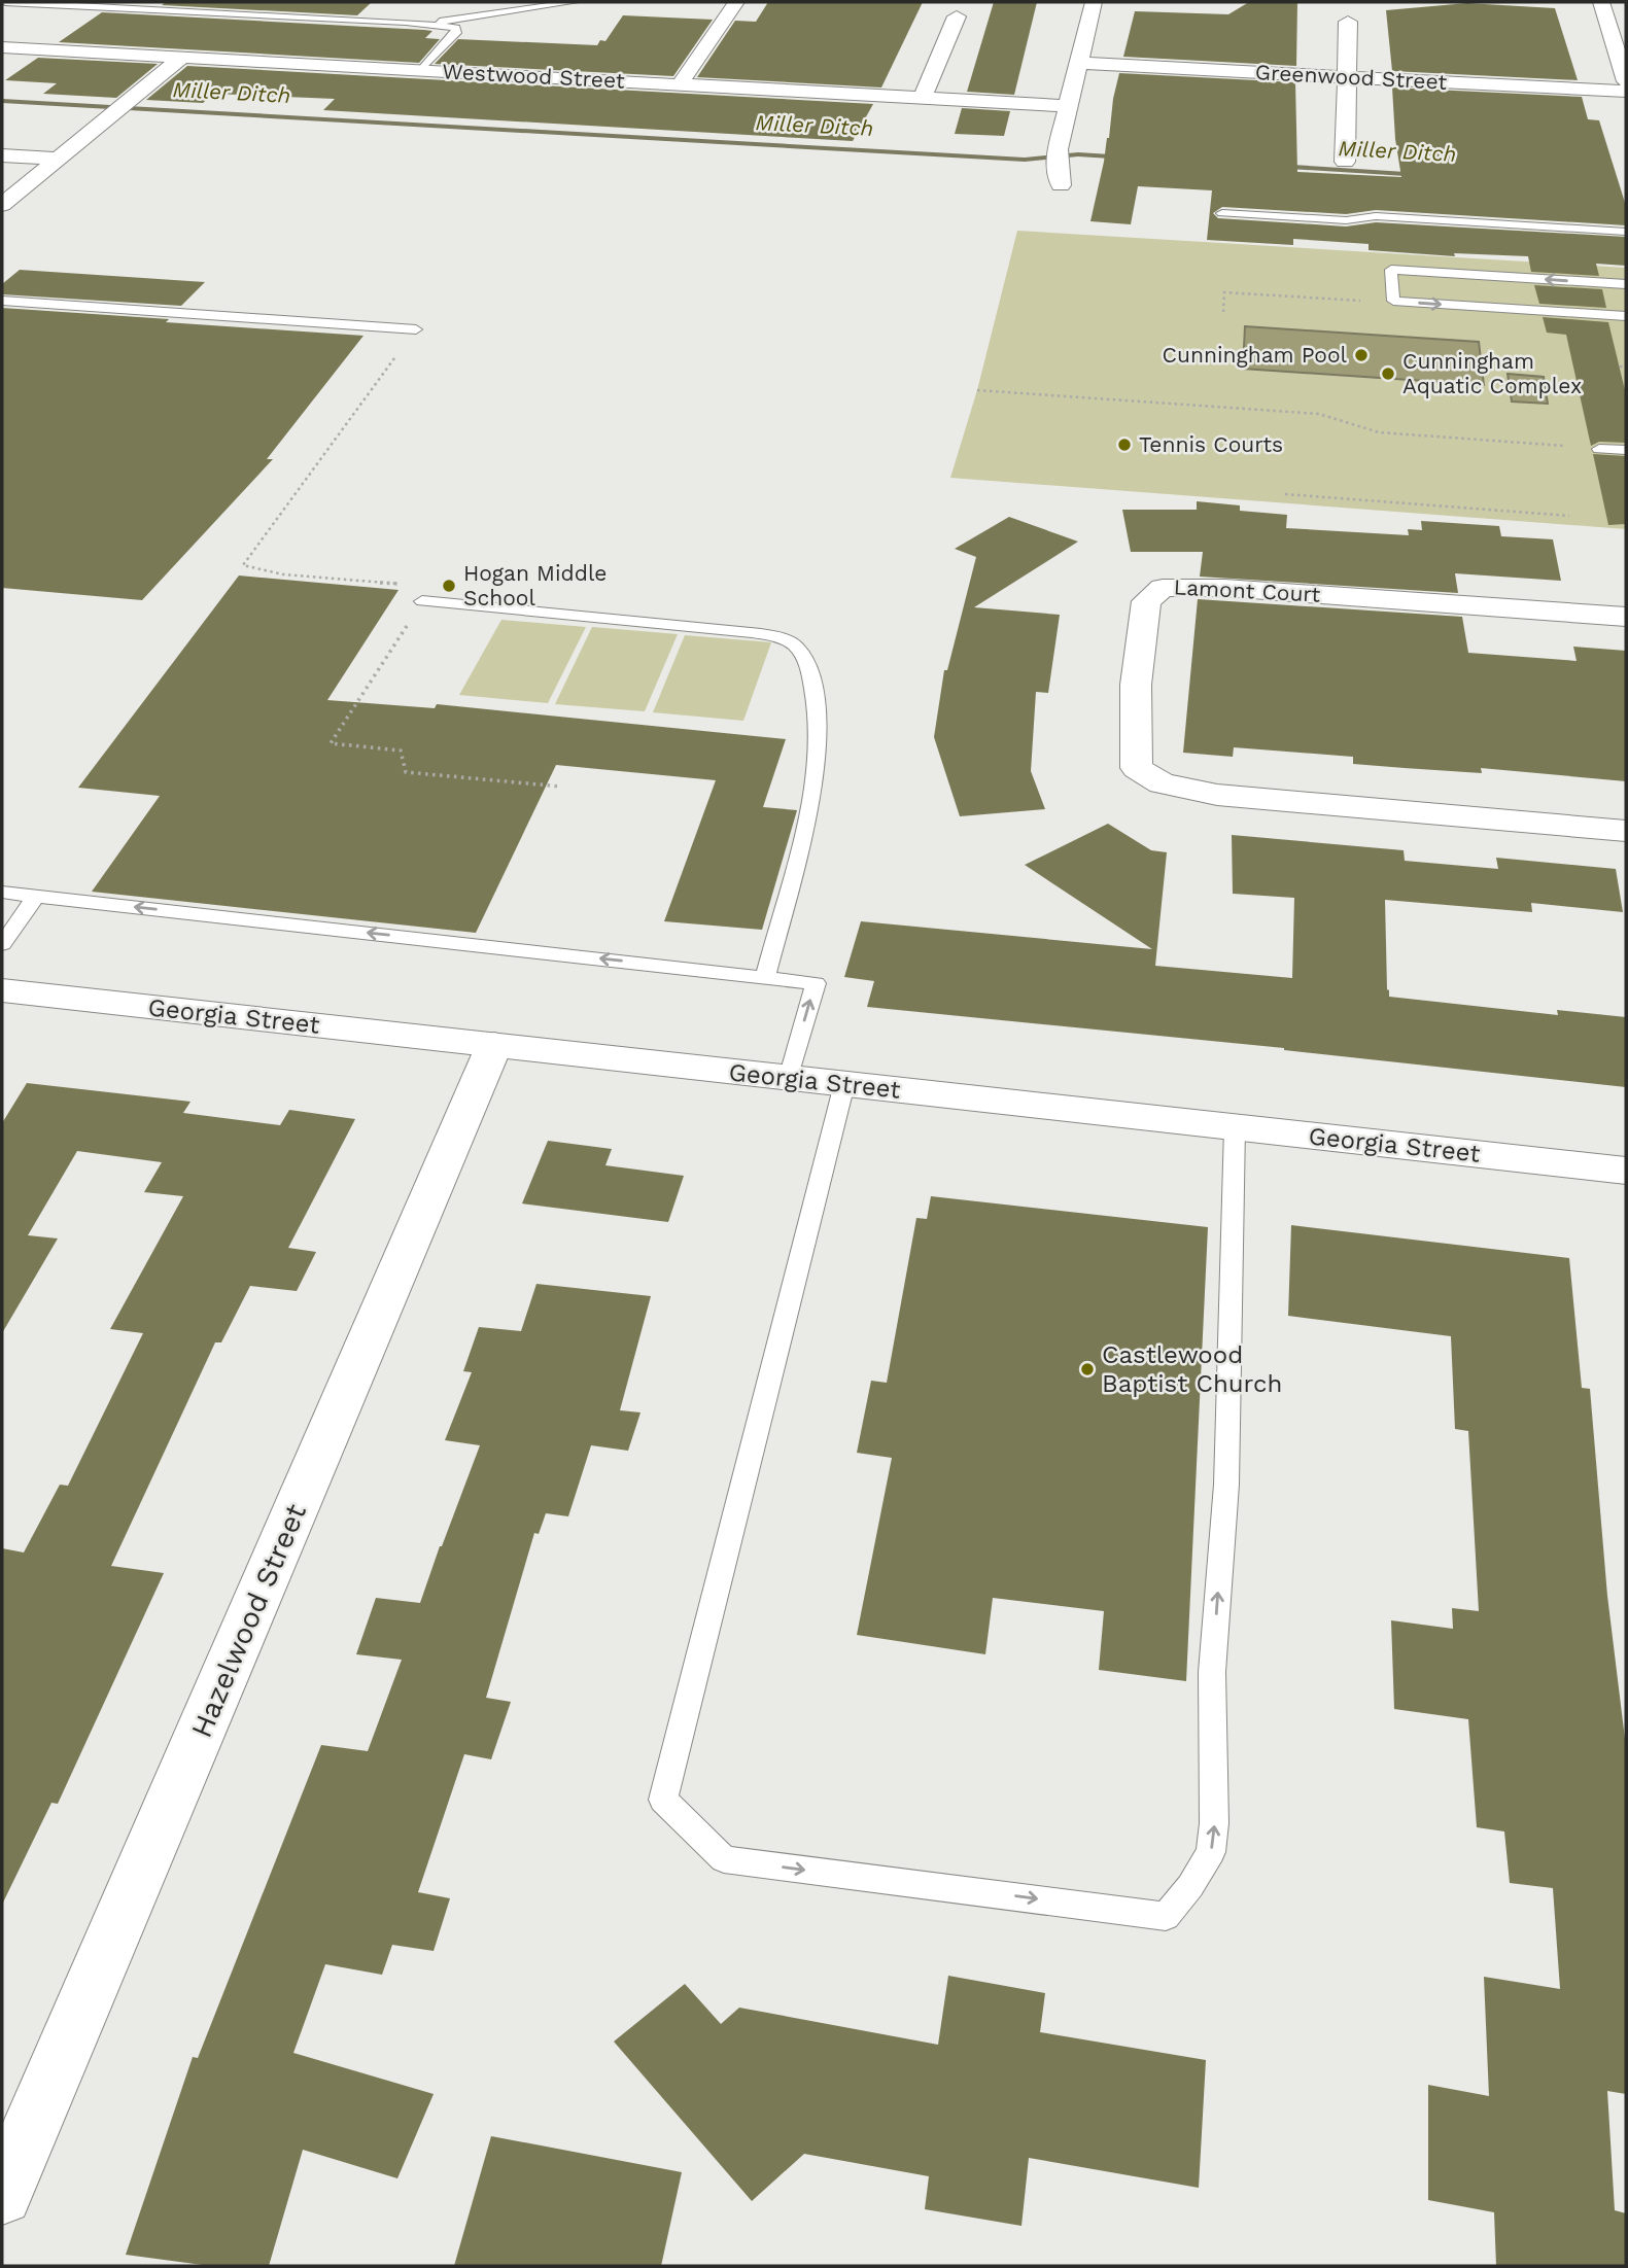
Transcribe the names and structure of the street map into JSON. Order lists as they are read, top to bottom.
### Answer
{
  "streets": {
    "street": [
      "Westwood Street",
      "Greenwood Street",
      "Lamont Court",
      "Georgia Street",
      "Hazelwood Street"
    ]
  },
  "crossings": [
    ["Georgia Street", "Hazelwood Street"]
  ],
  "water": ["Miller Ditch"],
  "places": [
    "Cunningham Pool",
    "Cunningham Aquatic Complex",
    "Tennis Courts",
    "Hogan Middle School",
    "Castlewood Baptist Church"
  ]
}
